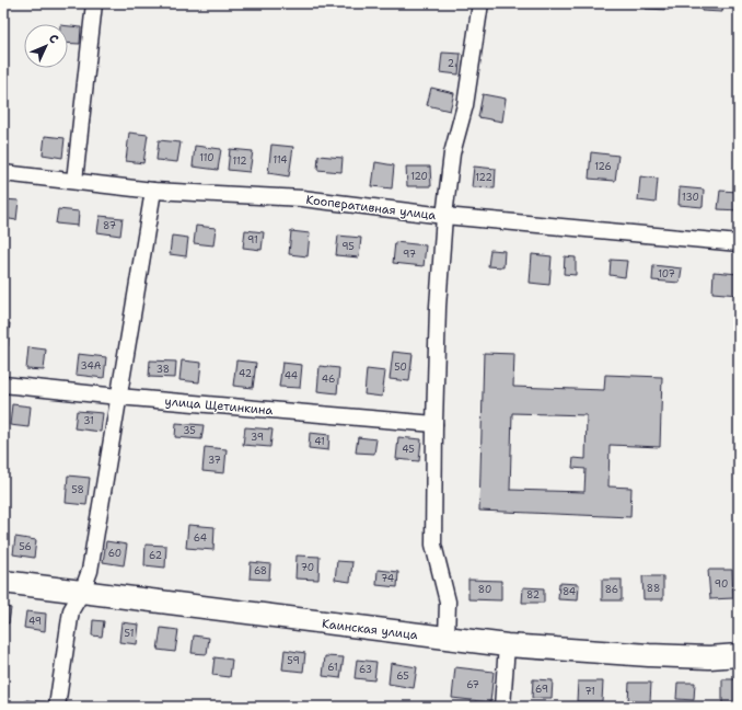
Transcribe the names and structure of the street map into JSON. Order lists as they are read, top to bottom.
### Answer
{
  "streets": {
    "main road": ["Каинская улица"],
    "street": ["Кооперативная улица", "улица Щетинкина"]
  },
  "house_numbers": [
    "2",
    "110",
    "114",
    "112",
    "126",
    "120",
    "122",
    "130",
    "87",
    "91",
    "95",
    "97",
    "107",
    "34А",
    "50",
    "38",
    "42",
    "44",
    "46",
    "31",
    "35",
    "39",
    "41",
    "45",
    "37",
    "58",
    "64",
    "56",
    "60",
    "62",
    "70",
    "68",
    "74",
    "90",
    "88",
    "80",
    "86",
    "84",
    "82",
    "49",
    "51",
    "59",
    "61",
    "63",
    "65",
    "67",
    "69",
    "71"
  ],
  "north": "top right"
}
